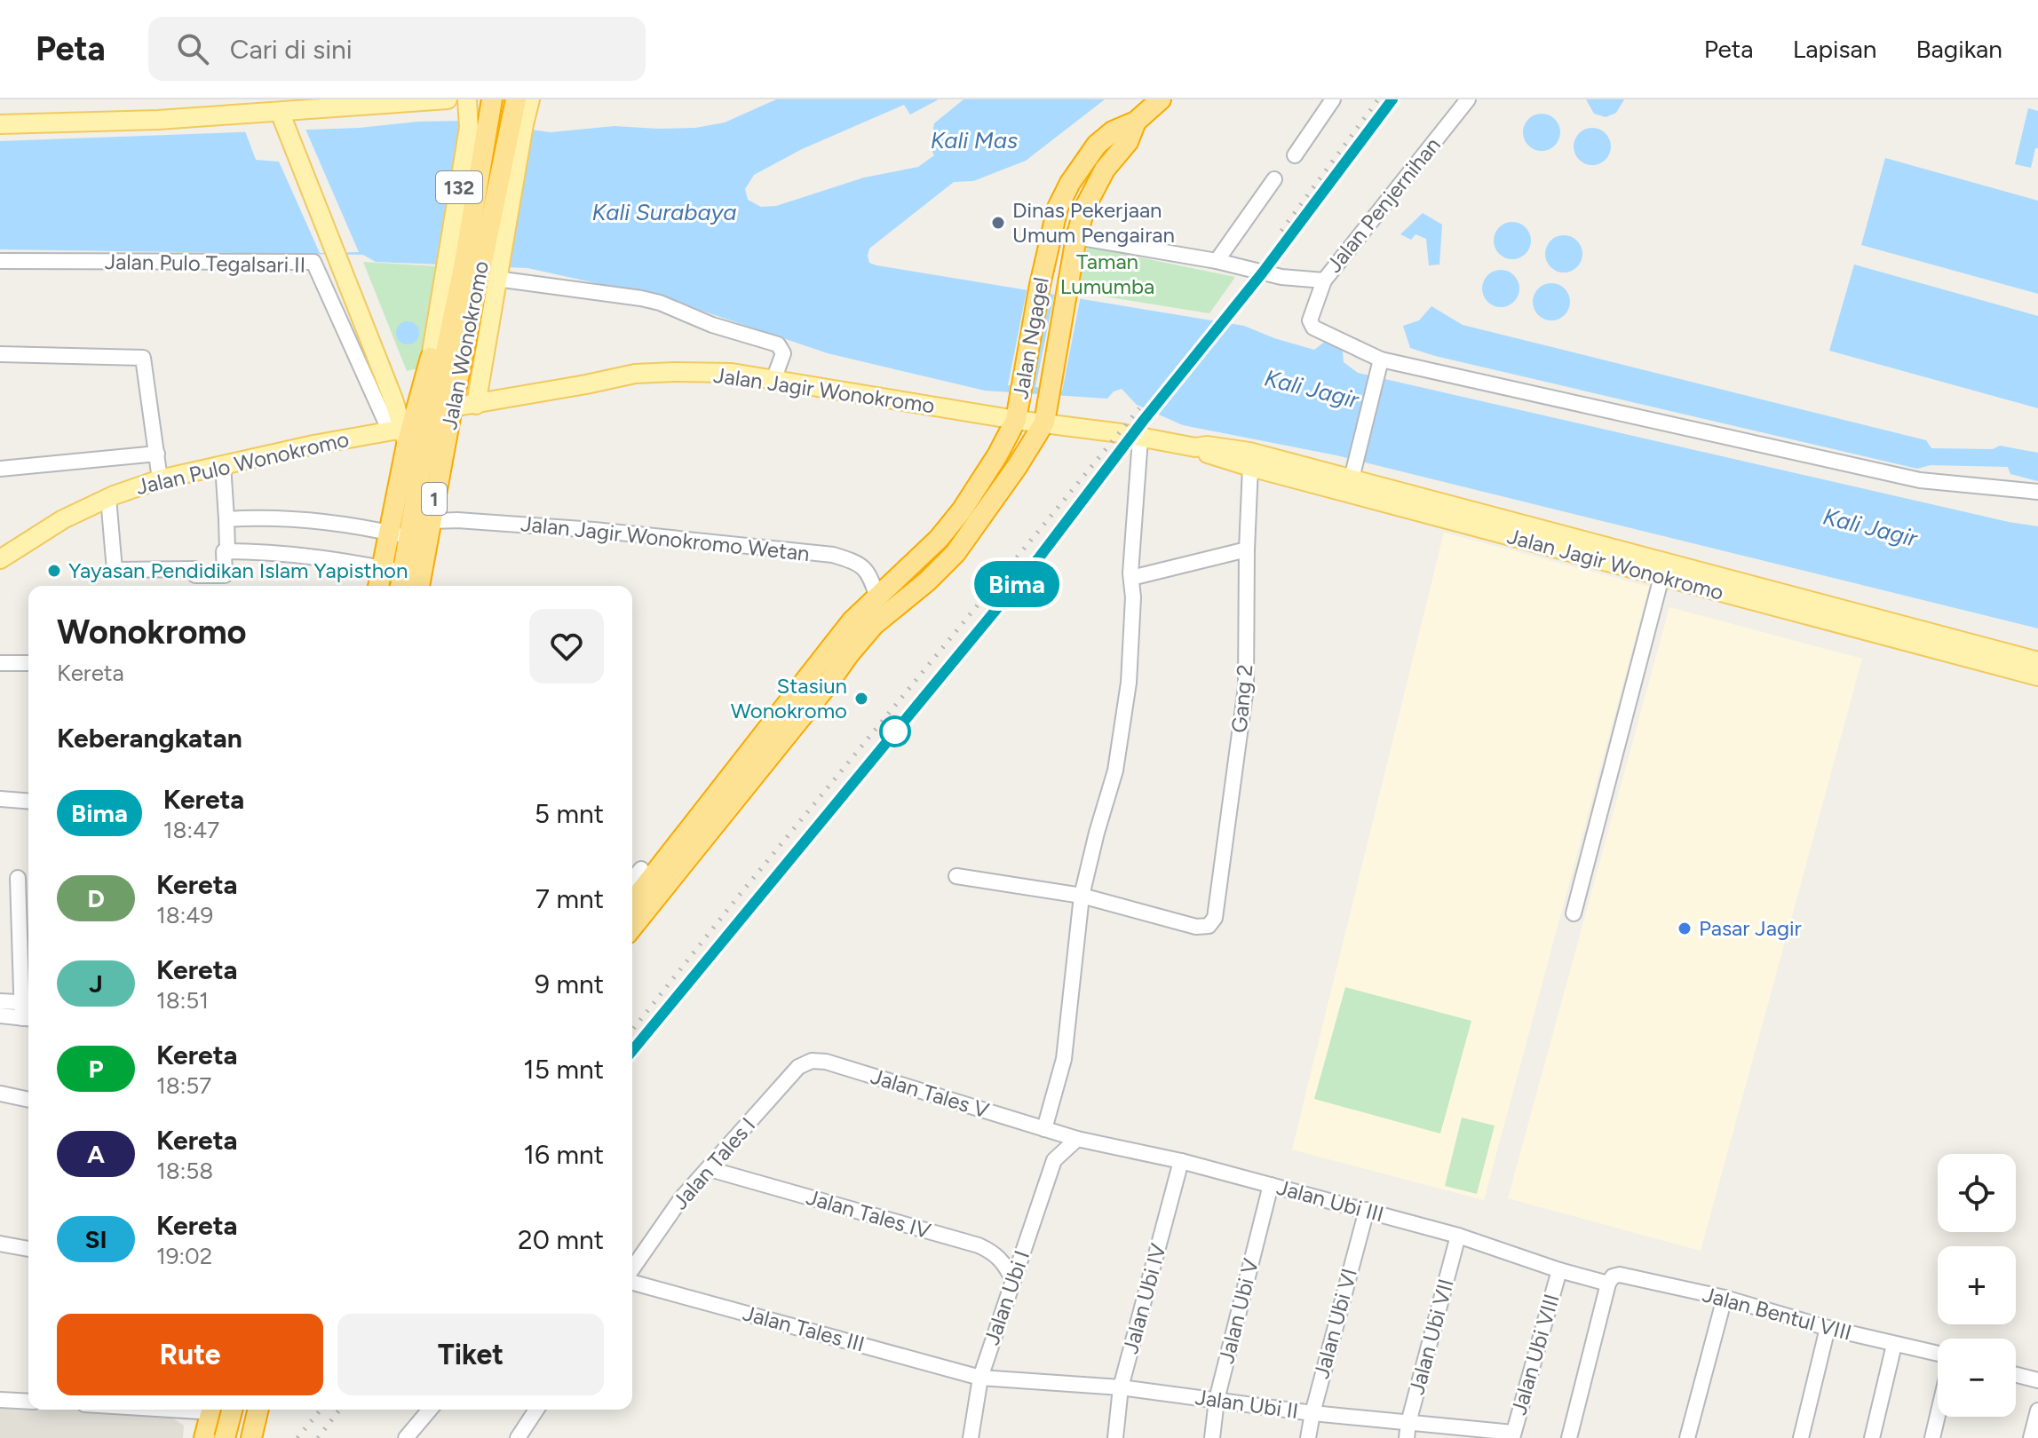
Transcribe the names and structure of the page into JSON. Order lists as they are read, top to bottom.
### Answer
{
  "streets": {
    "highway": ["Jalan Ngagel", "Jalan Wonokromo", "1"],
    "main road": ["132", "Jalan Jagir Wonokromo", "Jalan Pulo Wonokromo"],
    "street": [
      "Jalan Penjernihan",
      "Jalan Pulo Tegalsari II",
      "Jalan Jagir Wonokromo Wetan",
      "Gang 2",
      "Jalan Tales V",
      "Jalan Tales I",
      "Jalan Ubi III",
      "Jalan Tales IV",
      "Jalan Ubi I",
      "Jalan Ubi IV",
      "Jalan Ubi V",
      "Jalan Bentul VIII",
      "Jalan Ubi VI",
      "Jalan Tales III",
      "Jalan Ubi VII",
      "Jalan Ubi VIII",
      "Jalan Ubi II"
    ]
  },
  "crossings": [
    ["Jalan Penjernihan", "Jalan Ngagel"],
    ["Jalan Pulo Tegalsari II", "Jalan Wonokromo"],
    ["Jalan Pulo Tegalsari II", "Jalan Pulo Wonokromo"],
    ["Jalan Pulo Tegalsari II", "1"],
    ["Jalan Ngagel", "Jalan Jagir Wonokromo"],
    ["Jalan Ngagel", "Jalan Jagir Wonokromo Wetan"],
    ["Jalan Wonokromo", "Jalan Jagir Wonokromo"],
    ["Jalan Wonokromo", "Jalan Pulo Wonokromo"],
    ["Jalan Wonokromo", "1"],
    ["Jalan Wonokromo", "Jalan Jagir Wonokromo Wetan"],
    ["Jalan Jagir Wonokromo", "1"],
    ["Jalan Jagir Wonokromo", "Gang 2"],
    ["Jalan Pulo Wonokromo", "1"],
    ["Jalan Tales V", "Jalan Tales I"],
    ["Jalan Tales V", "Jalan Ubi III"],
    ["Jalan Tales V", "Jalan Ubi I"],
    ["Jalan Tales I", "Jalan Tales IV"],
    ["Jalan Ubi III", "Jalan Ubi I"],
    ["Jalan Ubi III", "Jalan Ubi IV"],
    ["Jalan Ubi III", "Jalan Ubi V"],
    ["Jalan Ubi III", "Jalan Bentul VIII"],
    ["Jalan Ubi III", "Jalan Ubi VI"],
    ["Jalan Ubi III", "Jalan Ubi VII"],
    ["Jalan Ubi III", "Jalan Ubi VIII"],
    ["Jalan Tales IV", "Jalan Ubi I"],
    ["Jalan Ubi I", "Jalan Tales III"],
    ["Jalan Ubi I", "Jalan Ubi II"],
    ["Jalan Ubi IV", "Jalan Ubi II"],
    ["Jalan Ubi V", "Jalan Ubi II"],
    ["Jalan Ubi VI", "Jalan Ubi II"],
    ["Jalan Tales III", "Jalan Ubi II"],
    ["Jalan Ubi VII", "Jalan Ubi II"],
    ["Jalan Ubi VIII", "Jalan Ubi II"]
  ],
  "water": ["Kali Mas", "Kali Surabaya", "Kali Jagir"],
  "parks": ["Taman Lumumba"],
  "places": [
    "Dinas Pekerjaan Umum Pengairan",
    "Yayasan Pendidikan Islam Yapisthon",
    "Stasiun Wonokromo",
    "Pasar Jagir"
  ],
  "page": {
    "header": "Peta",
    "search": "Cari di sini",
    "nav": ["Peta", "Lapisan", "Bagikan"],
    "on_map": "Bima",
    "heading": [
      ["Wonokromo", "Kereta"],
      "Keberangkatan"
    ],
    "list": [
      {
        "mark": "Bima",
        "name": "Kereta",
        "note": "18:47",
        "value": "5 mnt"
      },
      {
        "mark": "D",
        "name": "Kereta",
        "note": "18:49",
        "value": "7 mnt"
      },
      {
        "mark": "J",
        "name": "Kereta",
        "note": "18:51",
        "value": "9 mnt"
      },
      {
        "mark": "P",
        "name": "Kereta",
        "note": "18:57",
        "value": "15 mnt"
      },
      {
        "mark": "A",
        "name": "Kereta",
        "note": "18:58",
        "value": "16 mnt"
      },
      {
        "mark": "SI",
        "name": "Kereta",
        "note": "19:02",
        "value": "20 mnt"
      }
    ],
    "map_buttons": ["+", "−"],
    "buttons": ["Rute", "Tiket"]
  }
}
